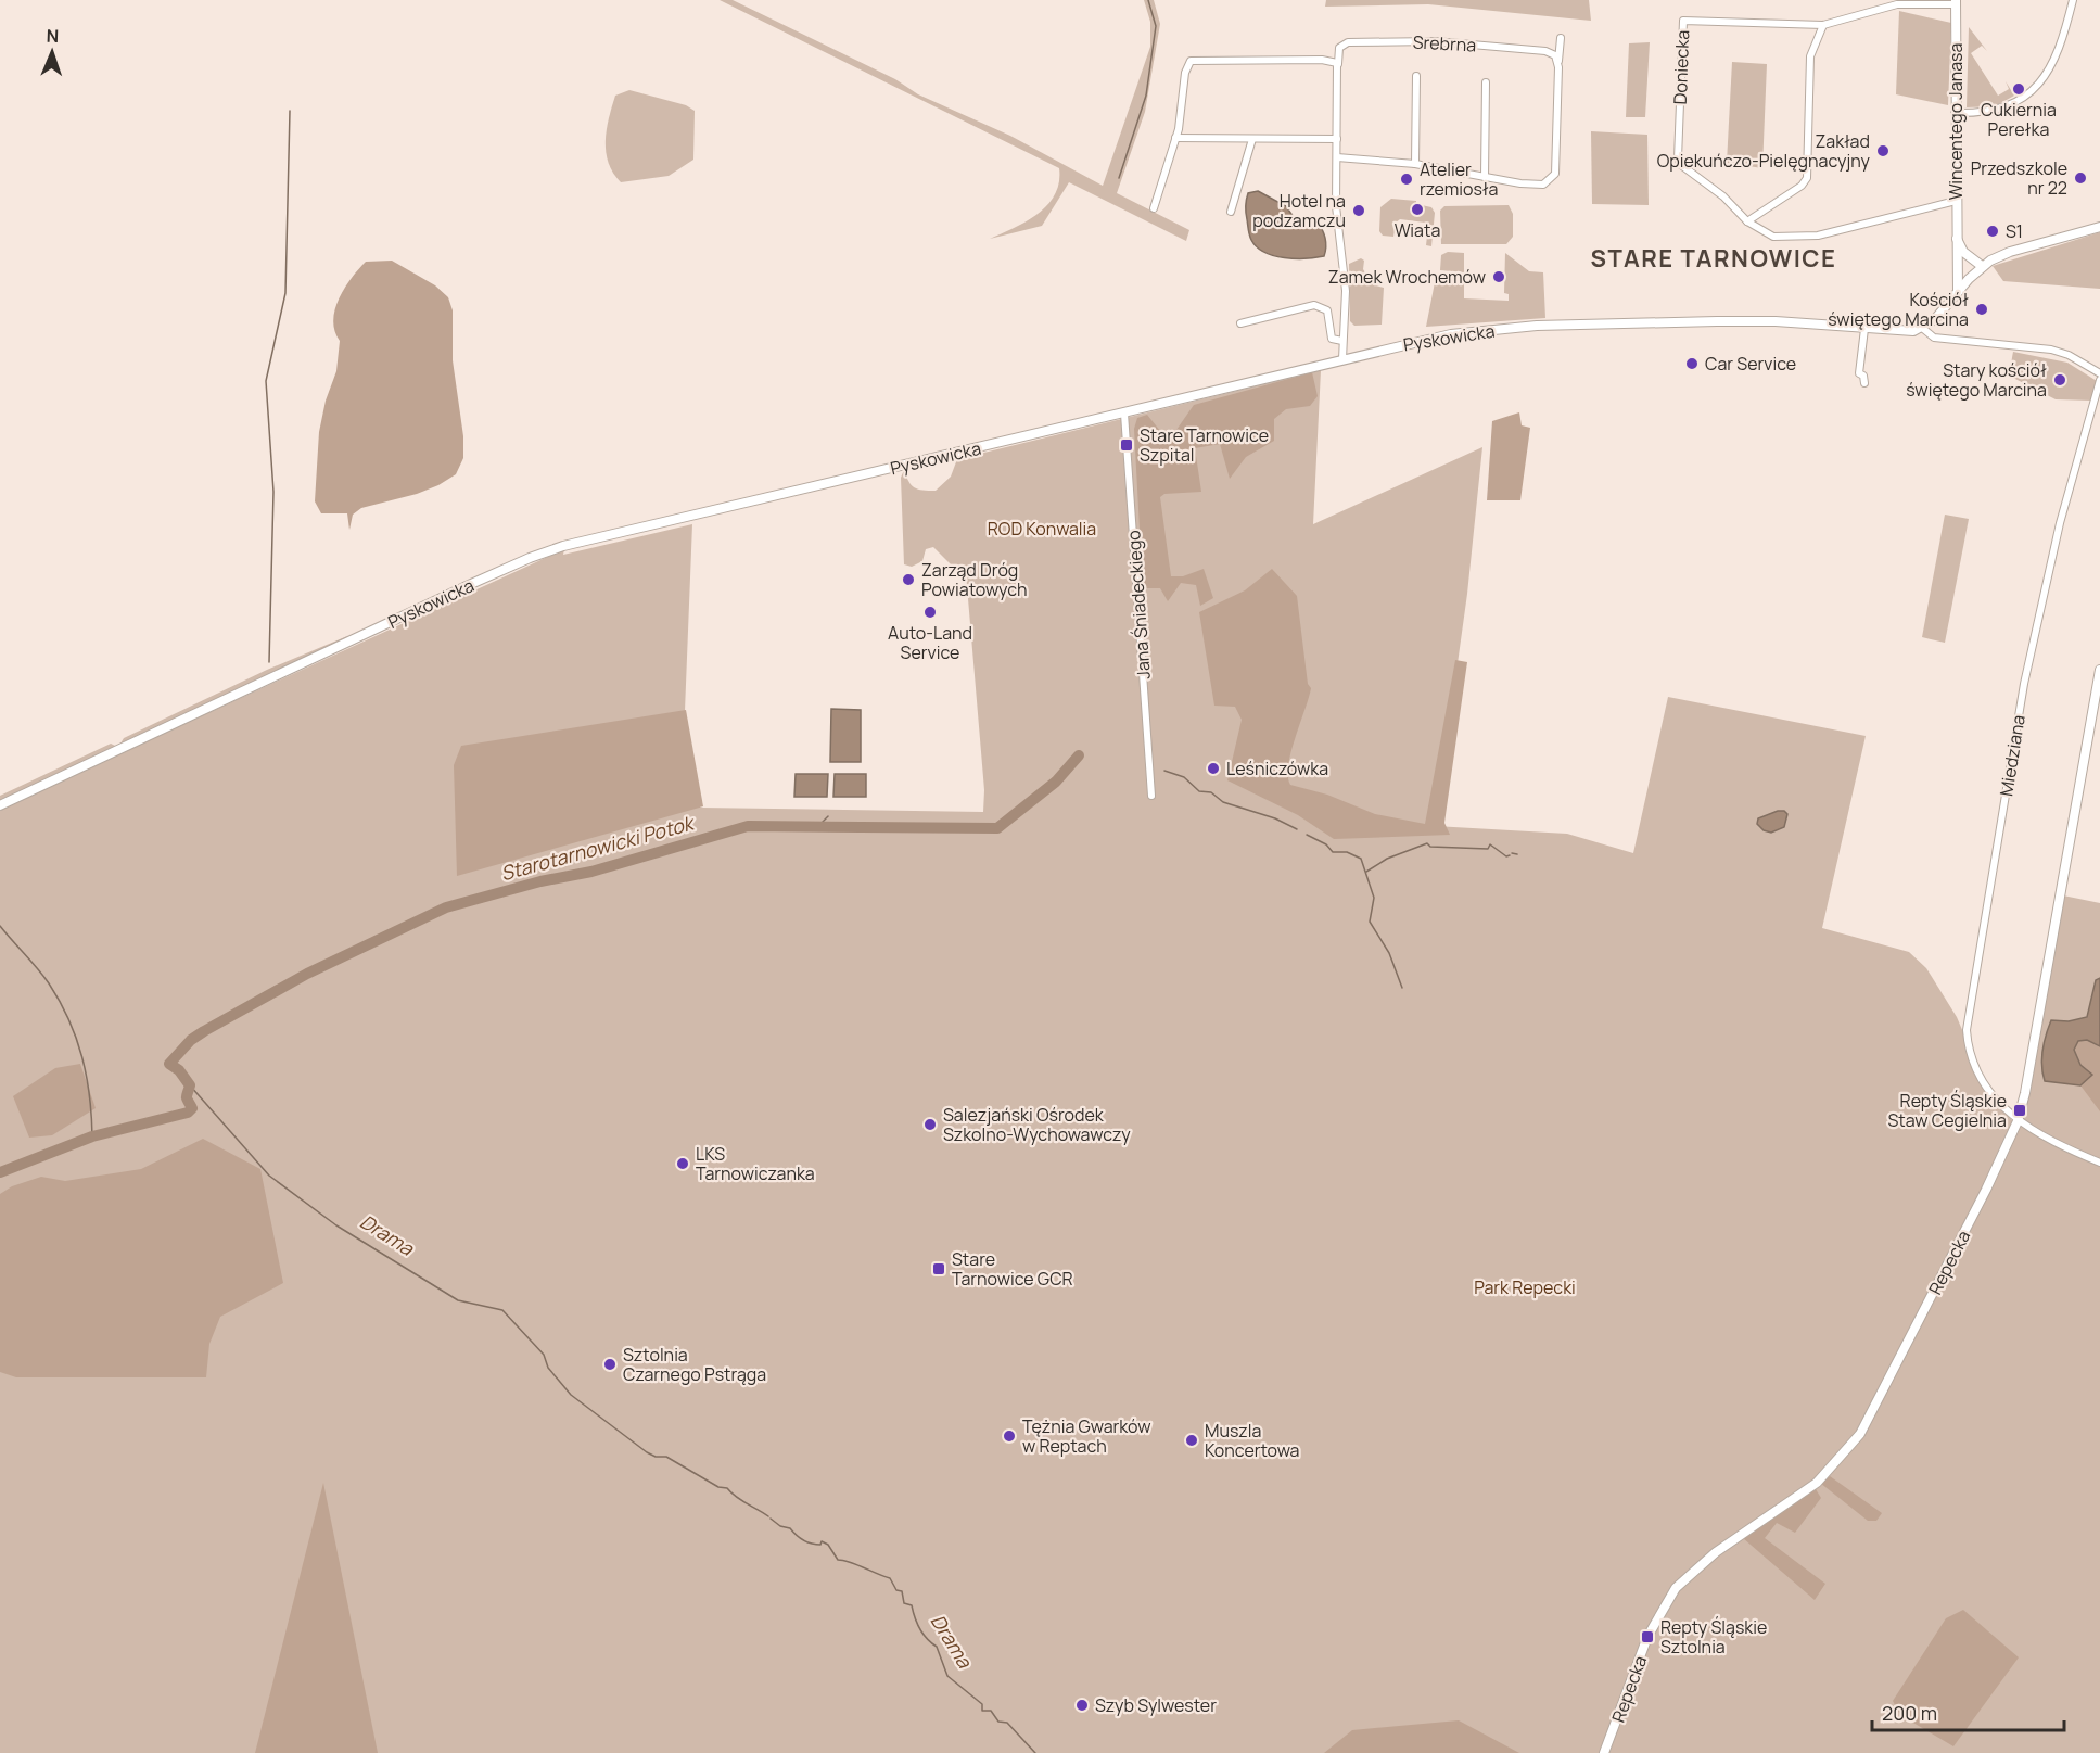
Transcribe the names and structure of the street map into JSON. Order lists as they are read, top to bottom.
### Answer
{
  "streets": {
    "street": [
      "Srebrna",
      "Doniecka",
      "Wincentego Janasa",
      "Pyskowicka",
      "Jana Śniadeckiego",
      "Miedziana",
      "Repecka"
    ]
  },
  "crossings": [
    ["Doniecka", "Wincentego Janasa"],
    ["Pyskowicka", "Jana Śniadeckiego"],
    ["Miedziana", "Repecka"]
  ],
  "districts": ["STARE TARNOWICE"],
  "water": ["Starotarnowicki Potok", "Drama"],
  "parks": ["ROD Konwalia", "Park Repecki"],
  "places": {
    "other": [
      "Cukiernia Perełka",
      "Zakład Opiekuńczo-Pielęgnacyjny",
      "Przedszkole nr 22",
      "Atelier rzemiosła",
      "Wiata",
      "Hotel na podzamczu",
      "S1",
      "Zamek Wrochemów",
      "Kościół świętego Marcina",
      "Car Service",
      "Stary kościół świętego Marcina",
      "Zarząd Dróg Powiatowych",
      "Auto-Land Service",
      "Leśniczówka",
      "Salezjański Ośrodek Szkolno-Wychowawczy",
      "LKS Tarnowiczanka",
      "Sztolnia Czarnego Pstrąga",
      "Tężnia Gwarków w Reptach",
      "Muszla Koncertowa",
      "Szyb Sylwester"
    ],
    "transit": [
      "Stare Tarnowice Szpital",
      "Repty Śląskie Staw Cegielnia",
      "Stare Tarnowice GCR",
      "Repty Śląskie Sztolnia"
    ]
  },
  "scale_bar": "200 m",
  "north": "top"
}
